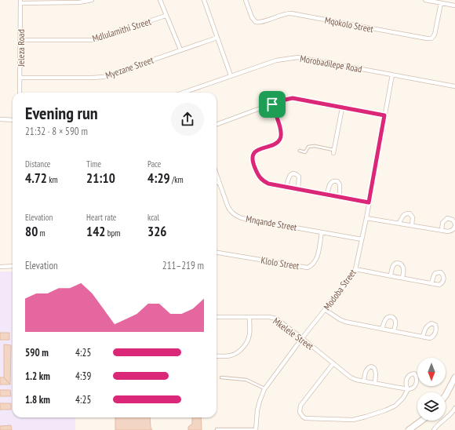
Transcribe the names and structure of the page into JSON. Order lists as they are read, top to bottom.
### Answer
{
  "streets": {
    "street": [
      "Mqokolo Street",
      "Mdlulamithi Street",
      "Jeleza Road",
      "Morobadilepe Road",
      "Myezane Street",
      "Mnqande Street",
      "Klolo Street",
      "Modoba Street",
      "Mkelele Street"
    ]
  },
  "crossings": [
    ["Mdlulamithi Street", "Jeleza Road"],
    ["Jeleza Road", "Myezane Street"],
    ["Morobadilepe Road", "Modoba Street"],
    ["Mnqande Street", "Klolo Street"],
    ["Mnqande Street", "Modoba Street"],
    ["Modoba Street", "Mkelele Street"]
  ],
  "north": "bottom",
  "page": {
    "heading": ["Evening run", "21:32 · 8 × 590 m"],
    "stats": [
      ["Distance", "4.72 km"],
      ["Time", "21:10"],
      ["Pace", "4:29 /km"],
      ["Elevation", "80 m"],
      ["Heart rate", "142 bpm"],
      ["kcal", "326"]
    ],
    "chart": ["Elevation", "211–219 m"],
    "list": [
      {
        "name": "590 m",
        "note": "4:25"
      },
      {
        "name": "1.2 km",
        "note": "4:39"
      },
      {
        "name": "1.8 km",
        "note": "4:25"
      }
    ]
  }
}
